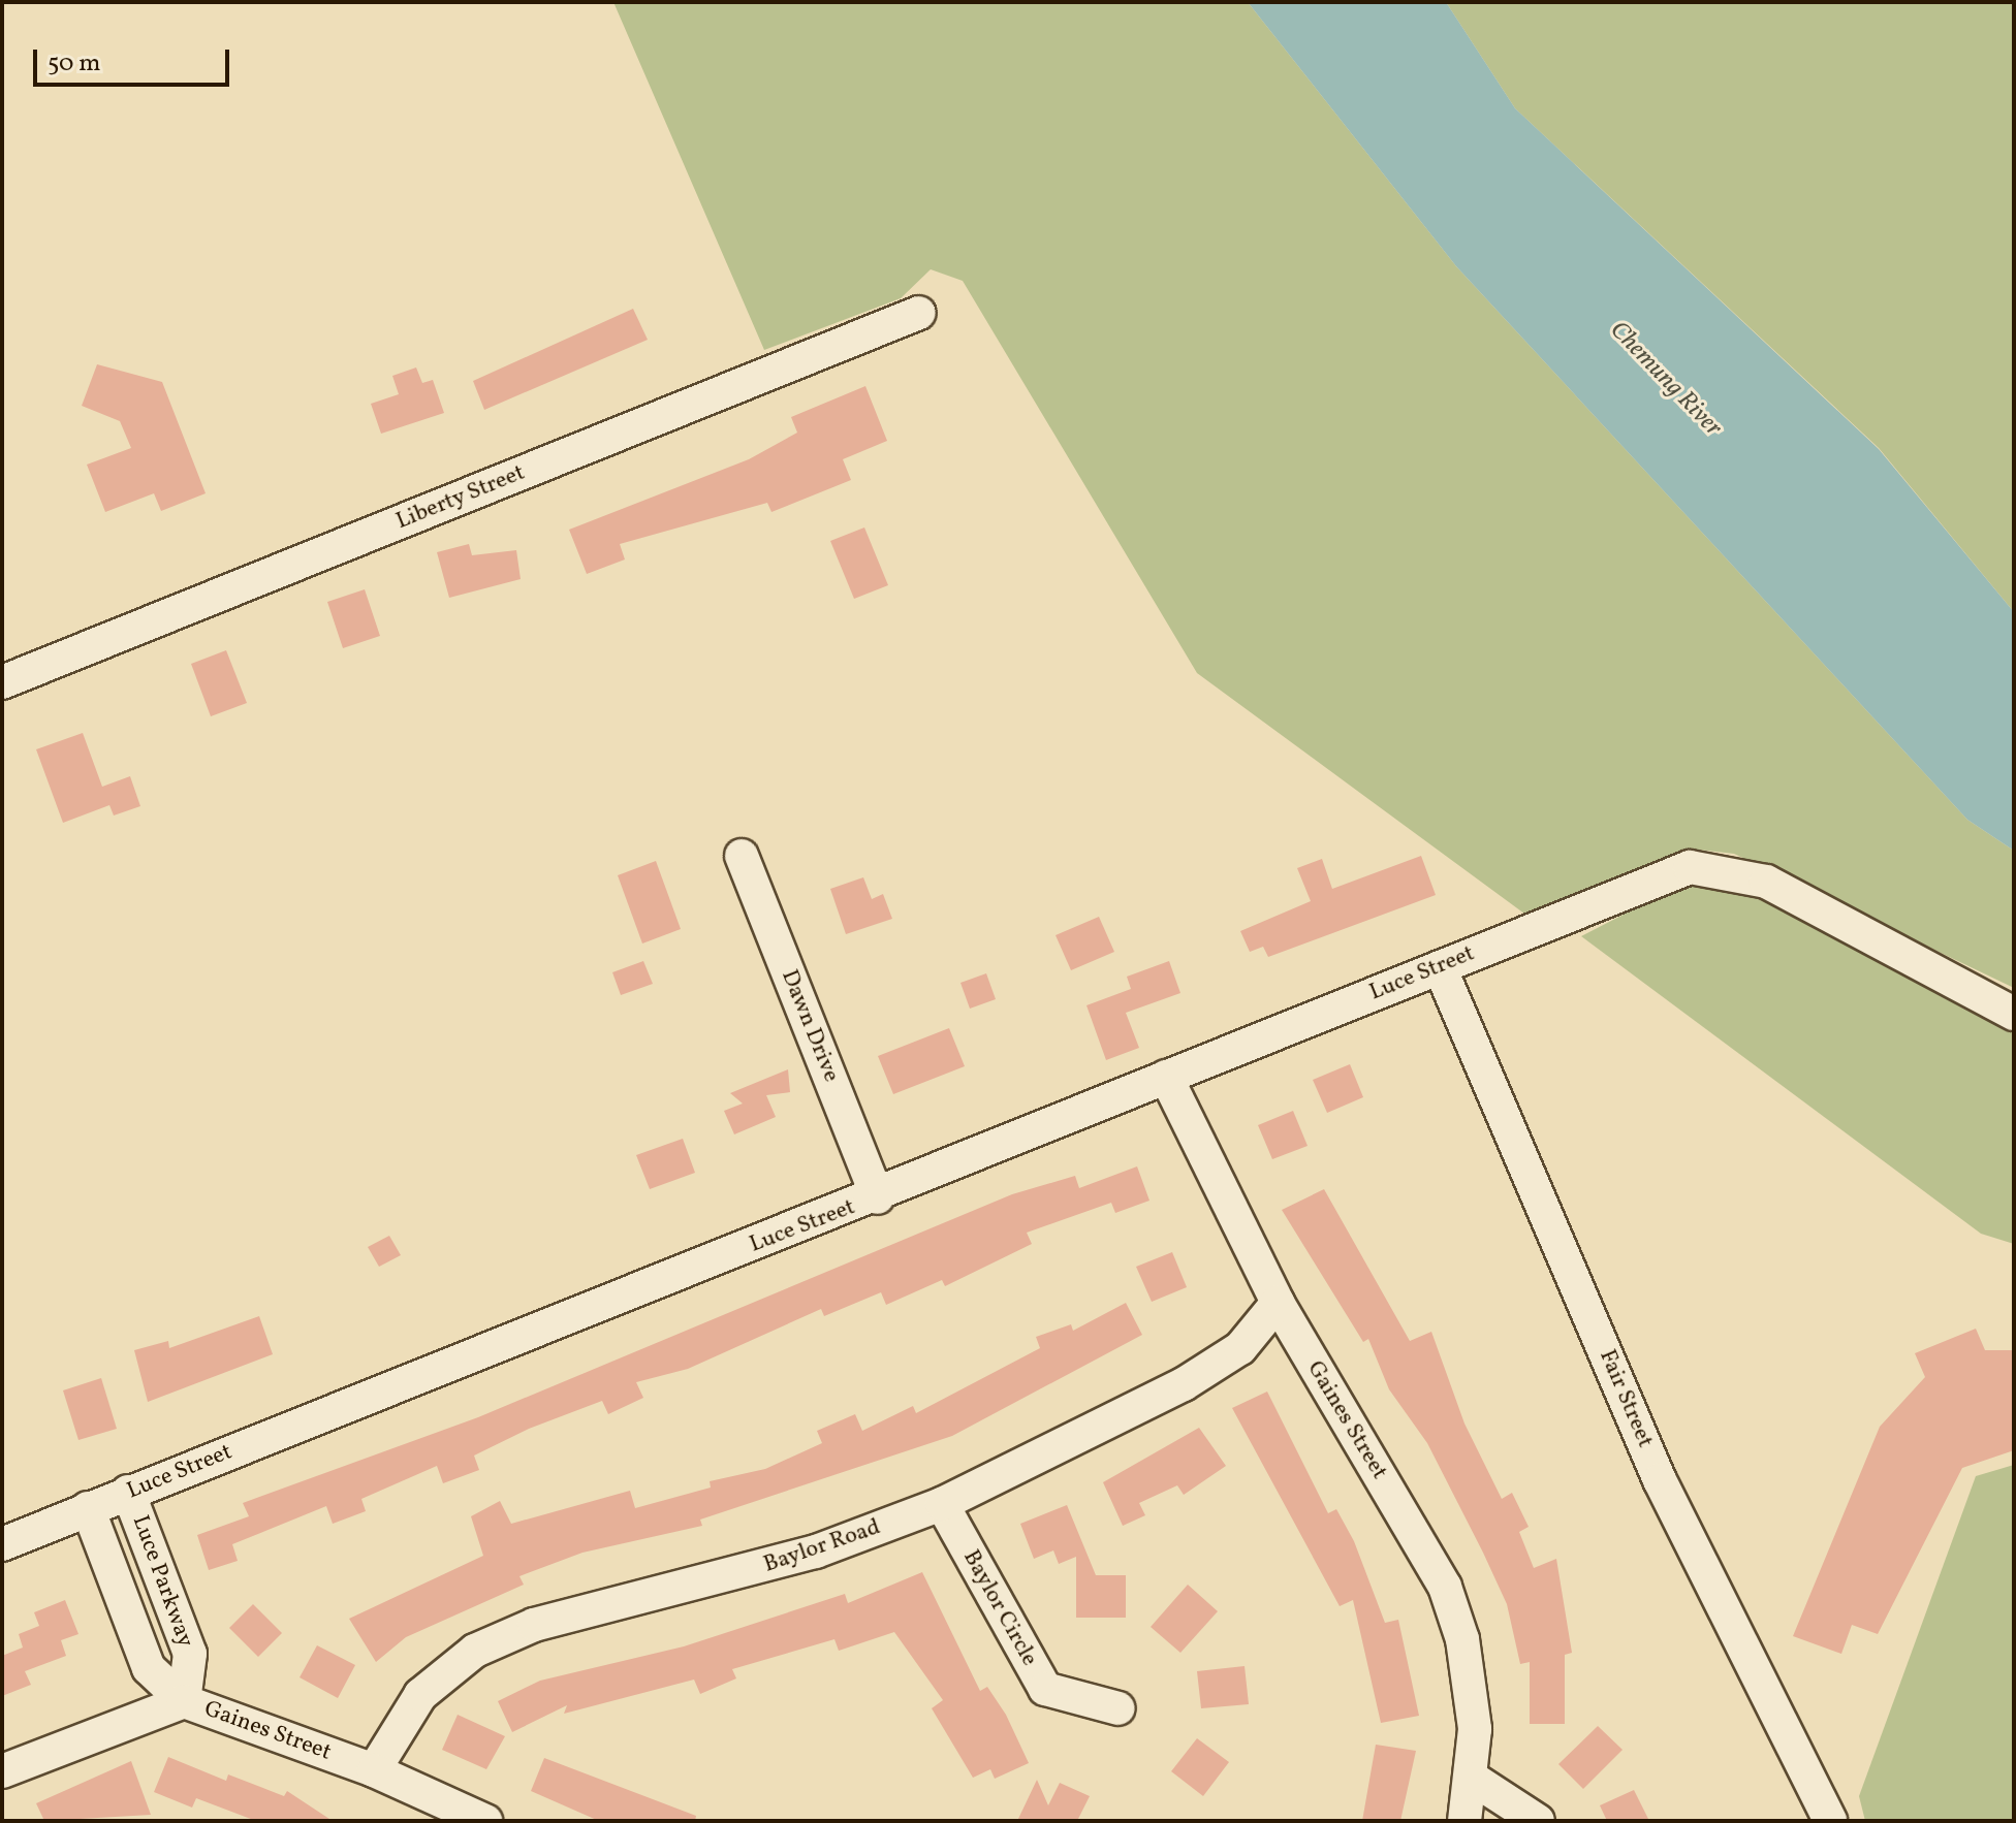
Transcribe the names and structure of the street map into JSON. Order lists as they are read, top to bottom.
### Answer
{
  "streets": {
    "street": [
      "Liberty Street",
      "Luce Street",
      "Dawn Drive",
      "Fair Street",
      "Gaines Street",
      "Baylor Road",
      "Luce Parkway",
      "Baylor Circle"
    ]
  },
  "crossings": [
    ["Luce Street", "Dawn Drive"],
    ["Luce Street", "Fair Street"],
    ["Luce Street", "Gaines Street"],
    ["Luce Street", "Luce Parkway"],
    ["Gaines Street", "Baylor Road"],
    ["Gaines Street", "Luce Parkway"],
    ["Baylor Road", "Baylor Circle"]
  ],
  "water": ["Chemung River"],
  "scale_bar": "50 m"
}
